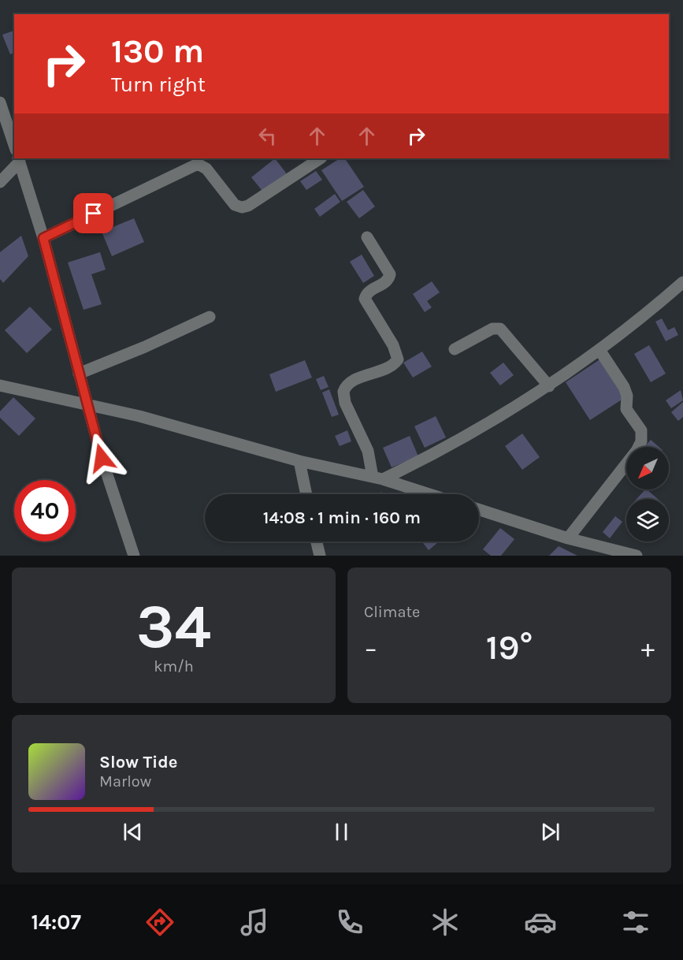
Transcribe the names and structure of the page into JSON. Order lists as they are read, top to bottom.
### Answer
{
  "north": "bottom left",
  "page": {
    "turn": ["130 m", "Turn right"],
    "limit": "40",
    "trip": "14:08 · 1 min · 160 m",
    "tile": [
      ["34", "km/h"],
      "Climate"
    ],
    "heat": ["−", "19°", "+"],
    "song": ["Slow Tide", "Marlow"],
    "tabs": "14:07"
  }
}
